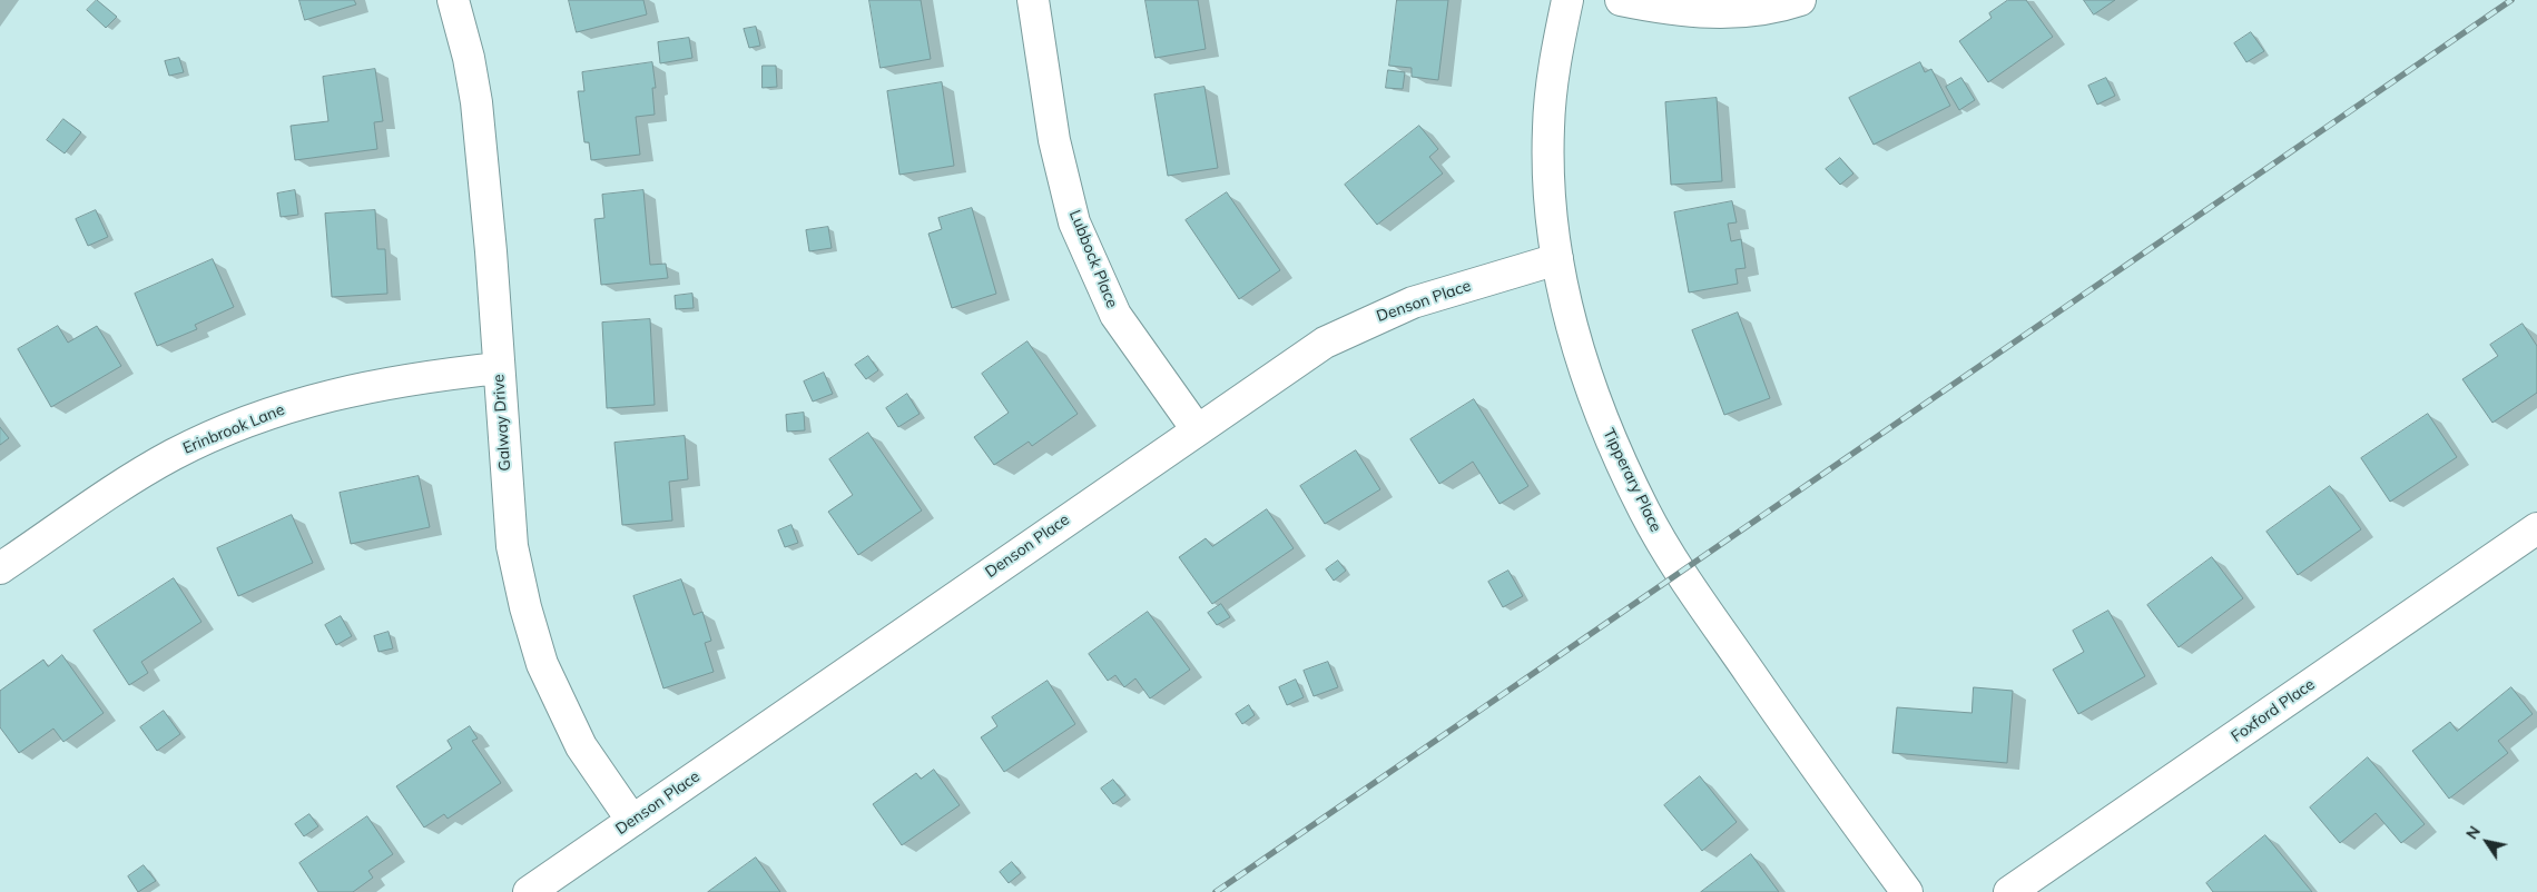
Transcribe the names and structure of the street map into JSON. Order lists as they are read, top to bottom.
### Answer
{
  "streets": {
    "street": [
      "Lubbock Place",
      "Denson Place",
      "Galway Drive",
      "Erinbrook Lane",
      "Tipperary Place",
      "Foxford Place"
    ]
  },
  "crossings": [
    ["Lubbock Place", "Denson Place"],
    ["Denson Place", "Galway Drive"],
    ["Denson Place", "Tipperary Place"],
    ["Galway Drive", "Erinbrook Lane"]
  ],
  "north": "top left"
}
